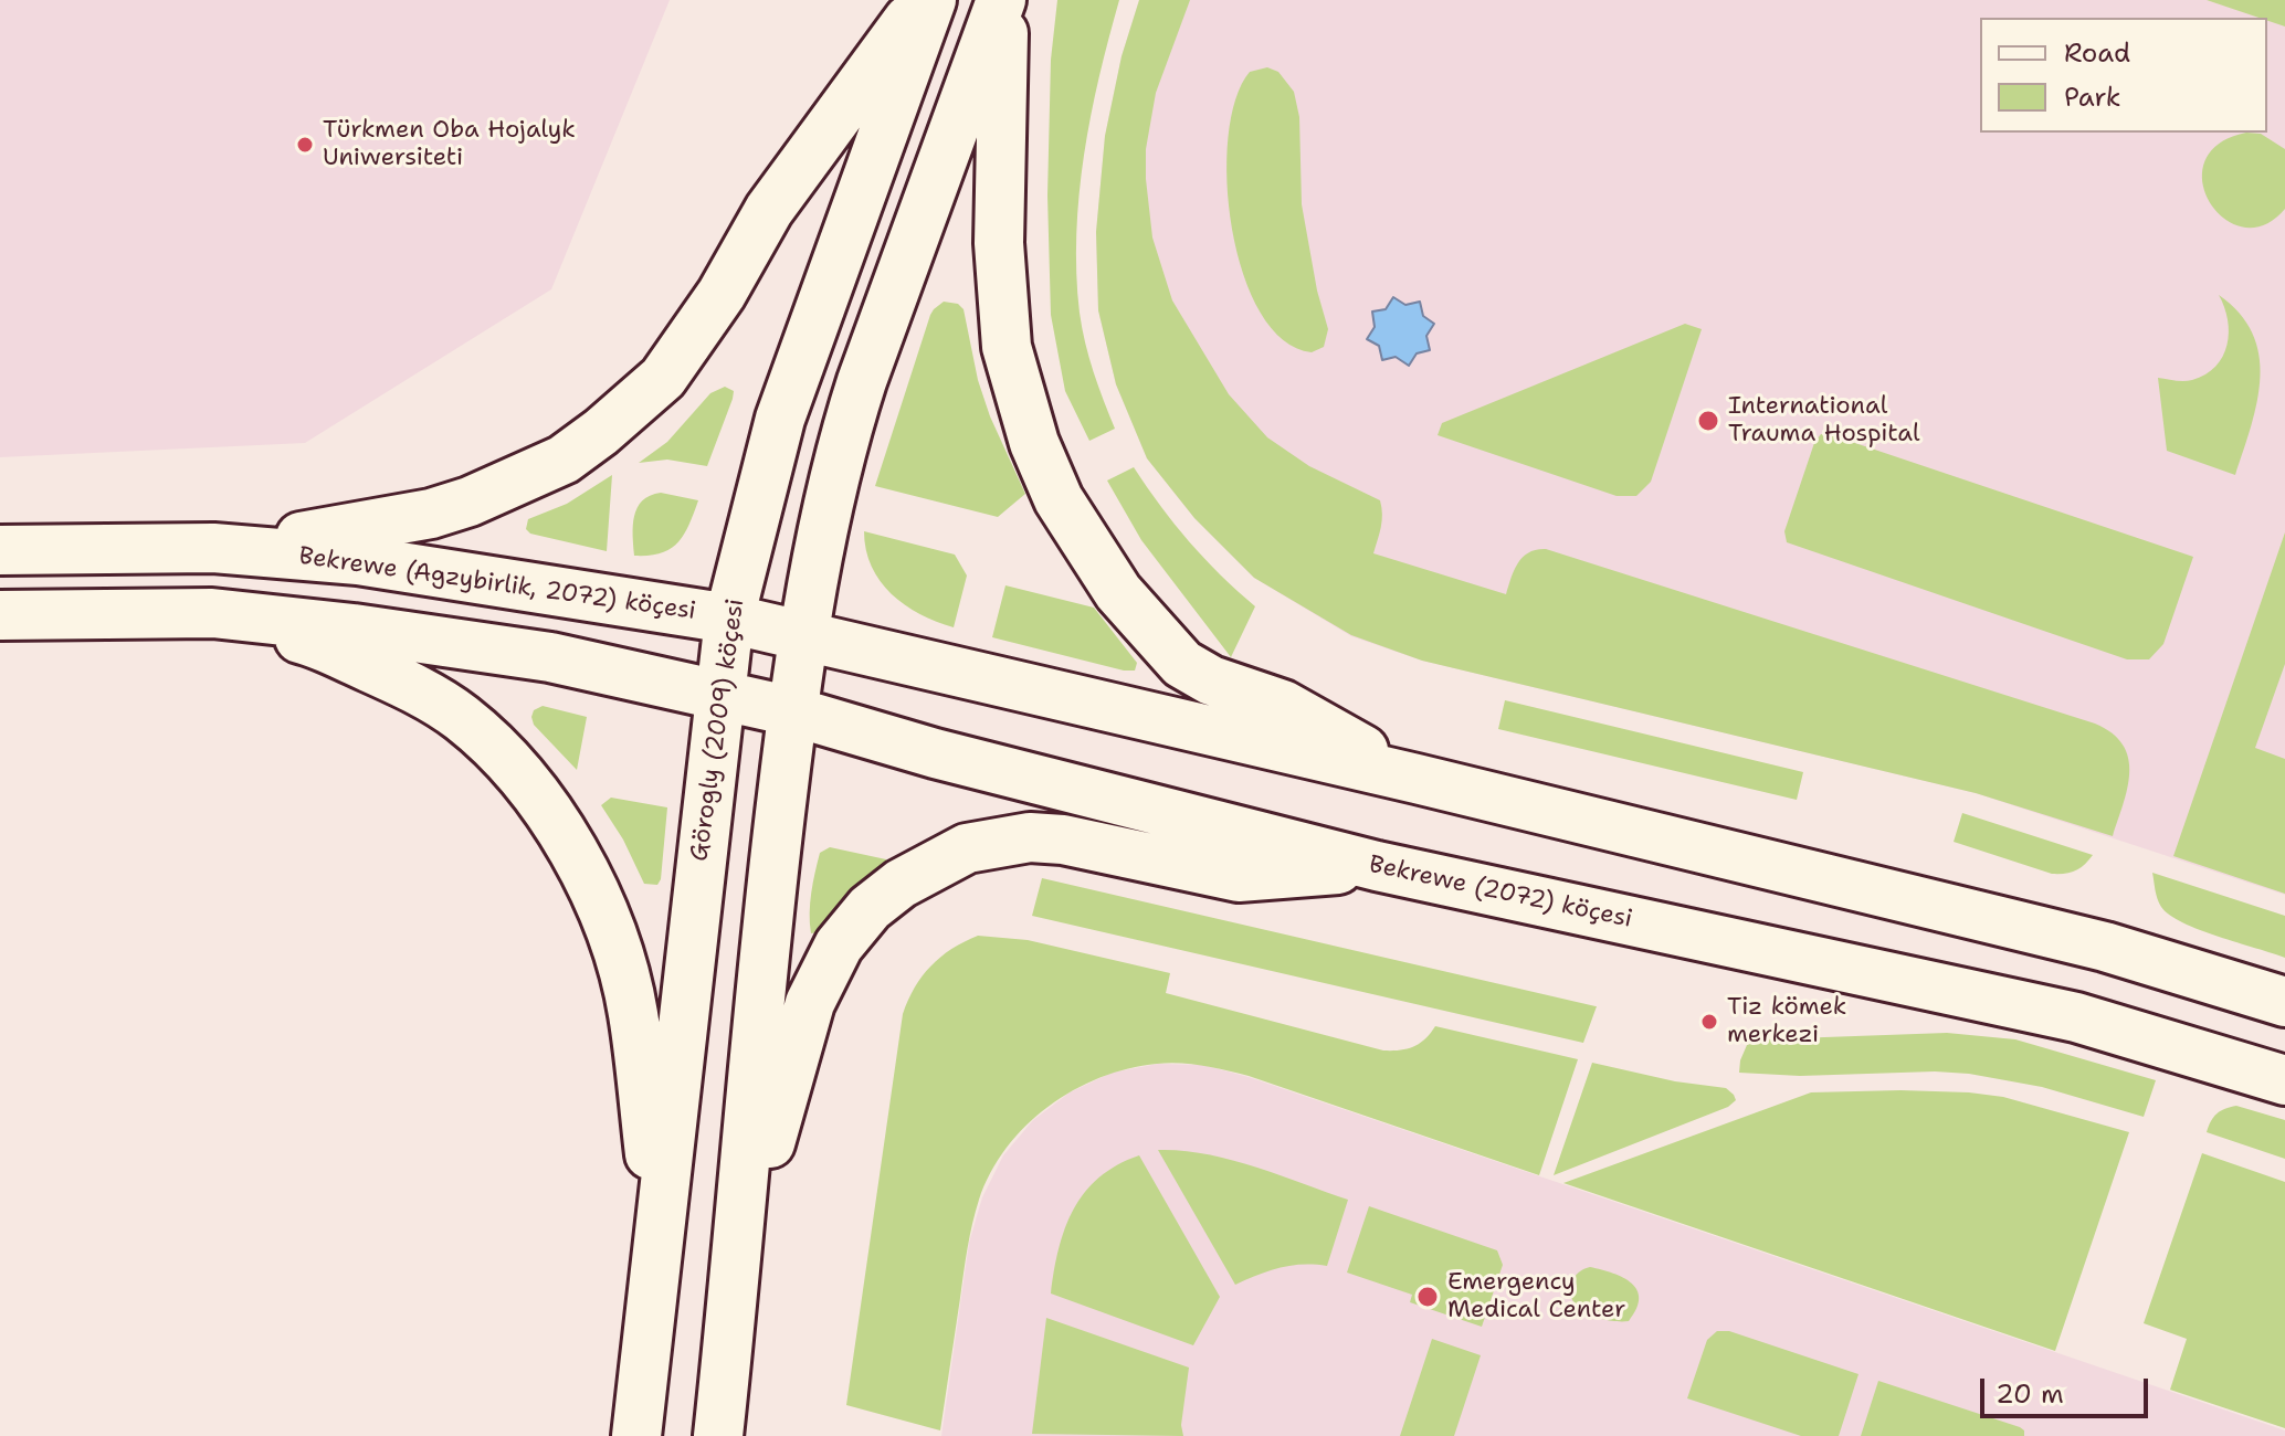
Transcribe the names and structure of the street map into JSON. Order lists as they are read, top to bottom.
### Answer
{
  "streets": {
    "main road": ["Bekrewe (Agzybirlik, 2072) köçesi", "Görogly (2009) köçesi", "Bekrewe (2072) köçesi"]
  },
  "crossings": [
    ["Bekrewe (Agzybirlik, 2072) köçesi", "Görogly (2009) köçesi"],
    ["Görogly (2009) köçesi", "Bekrewe (2072) köçesi"]
  ],
  "places": [
    "Türkmen Oba Hojalyk Uniwersiteti",
    "International Trauma Hospital",
    "Tiz kömek merkezi",
    "Emergency Medical Center"
  ],
  "legend": ["Road", "Park"],
  "scale_bar": "20 m"
}
